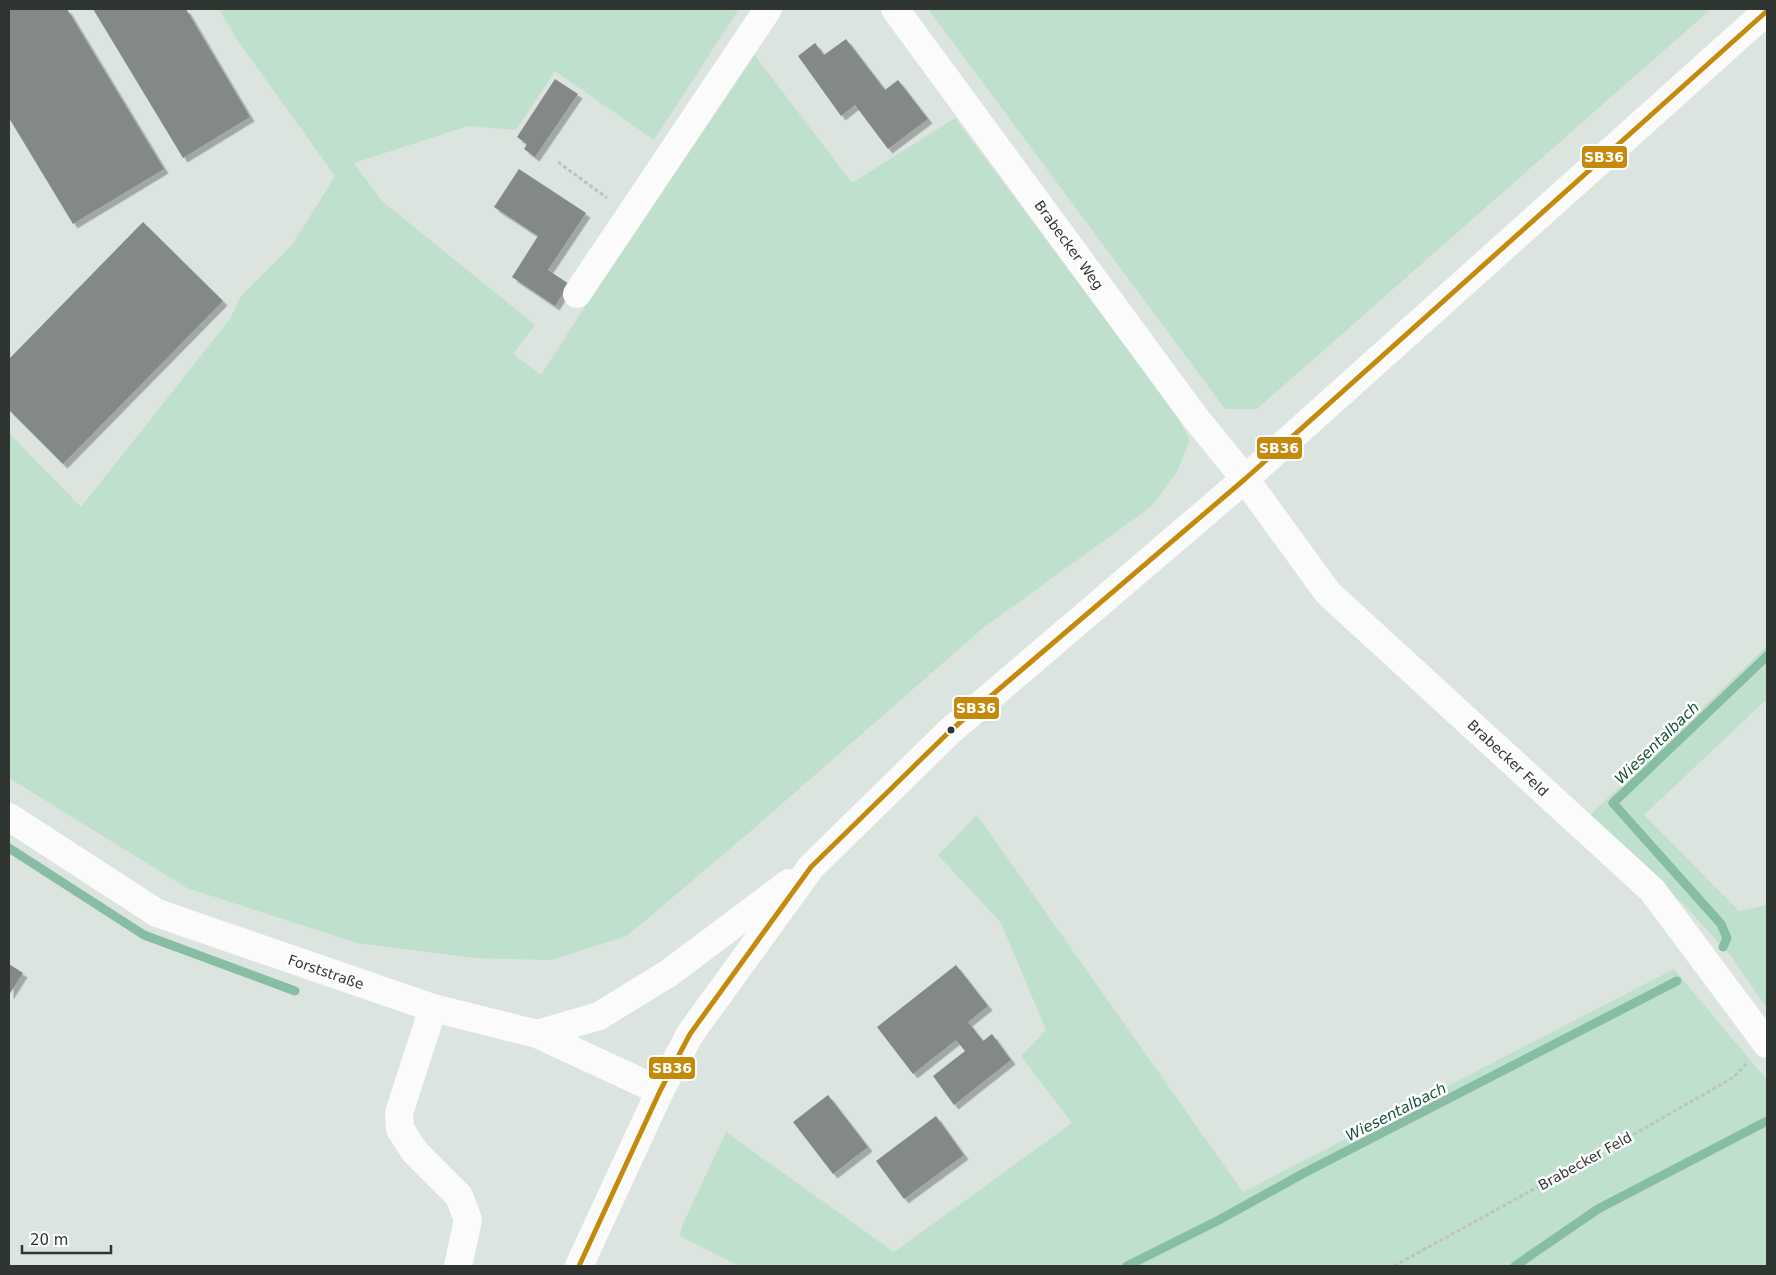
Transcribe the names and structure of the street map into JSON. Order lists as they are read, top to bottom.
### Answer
{
  "streets": {
    "street": ["Brabecker Weg", "Brabecker Feld", "Forststraße"]
  },
  "crossings": [
    ["Brabecker Weg", "Brabecker Feld"]
  ],
  "water": ["Wiesentalbach"],
  "lines": ["transit line SB36"],
  "scale_bar": "20 m"
}
